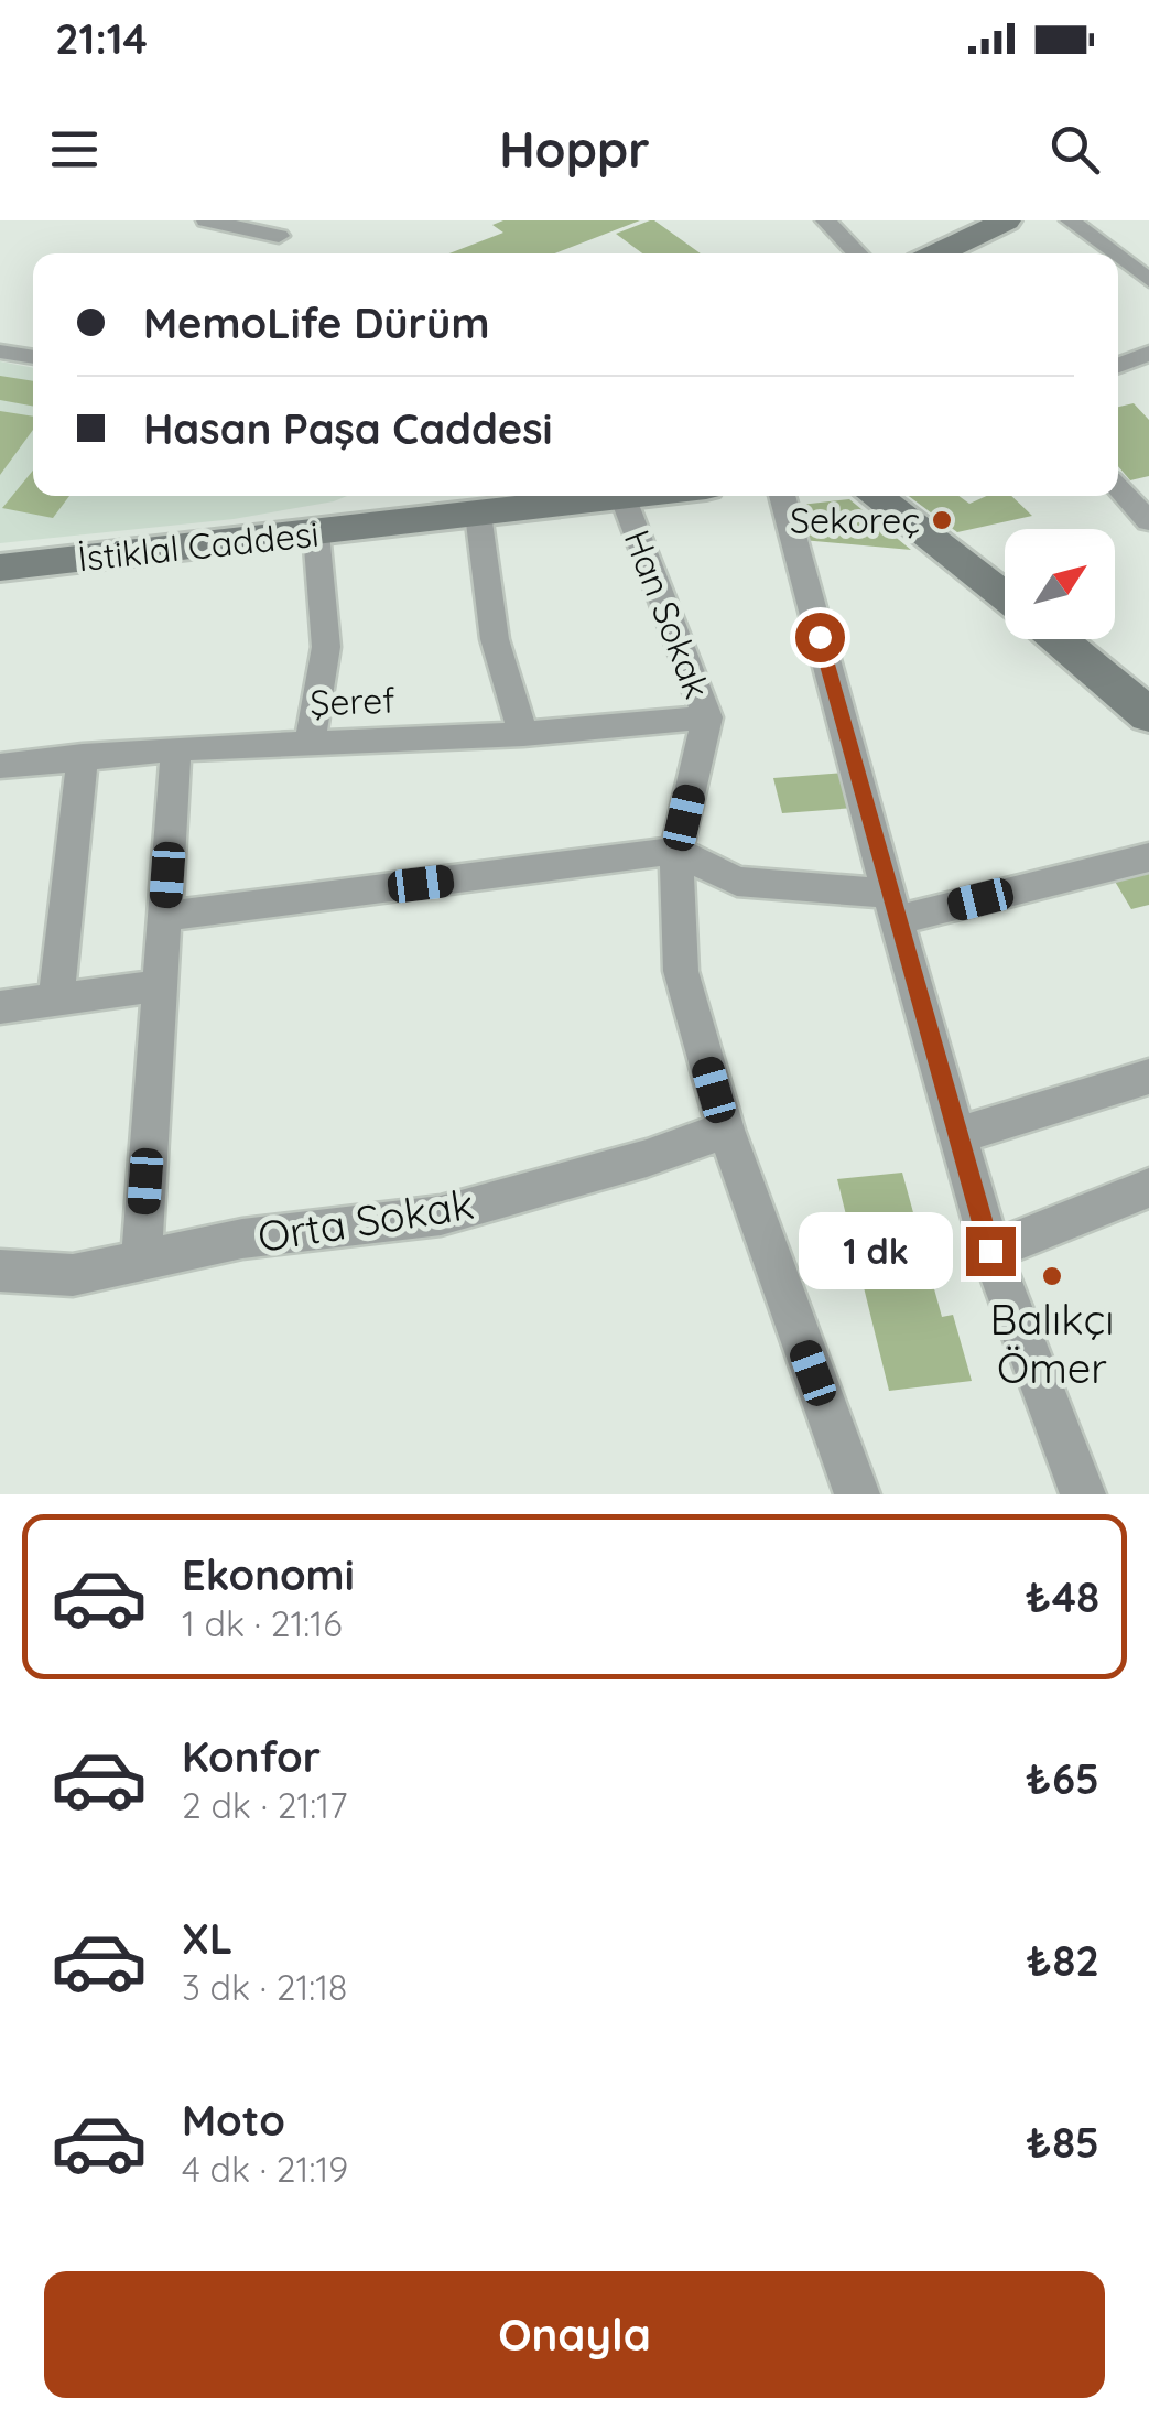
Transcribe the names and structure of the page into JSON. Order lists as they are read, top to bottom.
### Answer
{
  "streets": {
    "street": [
      "İstiklal Caddesi",
      "Han Sokak",
      "Şeref",
      "Orta Sokak"
    ]
  },
  "crossings": [
    ["İstiklal Caddesi", "Han Sokak"],
    ["Han Sokak", "Şeref"],
    ["Han Sokak", "Orta Sokak"]
  ],
  "places": ["Sekoreç", "Balıkçı Ömer"],
  "north": "top right",
  "page": {
    "status": "21:14",
    "header": "Hoppr",
    "banner": ["MemoLife Dürüm", "Hasan Paşa Caddesi"],
    "bubble": "1 dk",
    "list": [
      {
        "name": "Ekonomi",
        "note": "1 dk · 21:16",
        "value": "₺48"
      },
      {
        "name": "Konfor",
        "note": "2 dk · 21:17",
        "value": "₺65"
      },
      {
        "name": "XL",
        "note": "3 dk · 21:18",
        "value": "₺82"
      },
      {
        "name": "Moto",
        "note": "4 dk · 21:19",
        "value": "₺85"
      }
    ],
    "buttons": "Onayla"
  }
}
